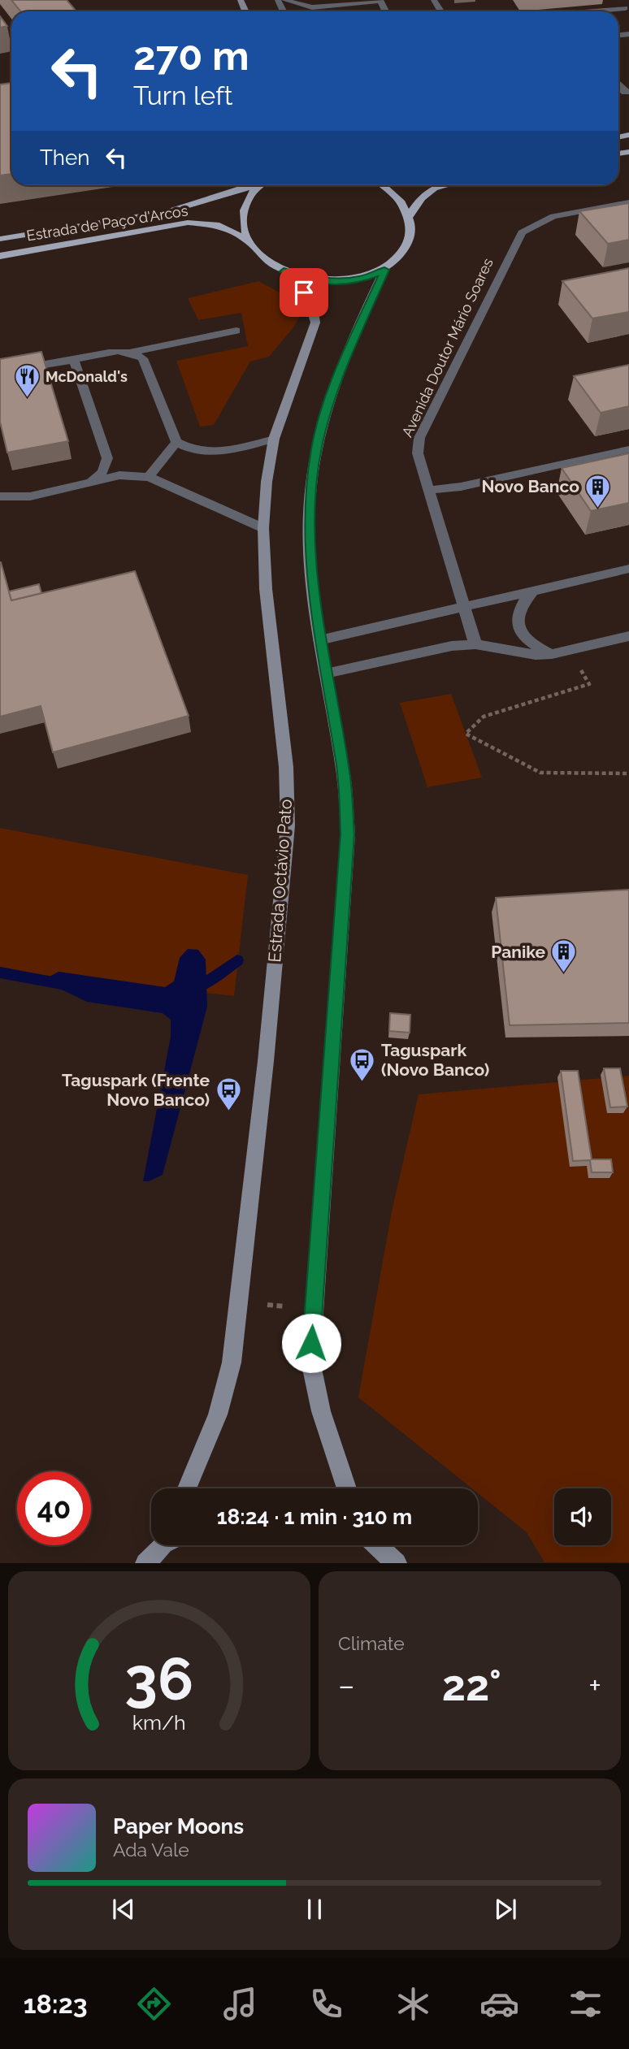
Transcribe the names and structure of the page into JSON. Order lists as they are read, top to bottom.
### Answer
{
  "streets": {
    "main road": ["Estrada de Paço d'Arcos"],
    "street": ["Avenida Doutor Mário Soares", "Estrada Octávio Pato"]
  },
  "places": {
    "restaurant": ["McDonald's"],
    "building": ["Novo Banco", "Panike"],
    "bus stop": ["Taguspark (Novo Banco)", "Taguspark (Frente Novo Banco)"]
  },
  "page": {
    "turn": ["270 m", "Turn left"],
    "then": "Then",
    "limit": "40",
    "trip": "18:24 · 1 min · 310 m",
    "tile": "Climate",
    "heat": ["−", "22°", "+"],
    "song": ["Paper Moons", "Ada Vale"],
    "tabs": "18:23",
    "gauge": ["36", "km/h"]
  }
}
